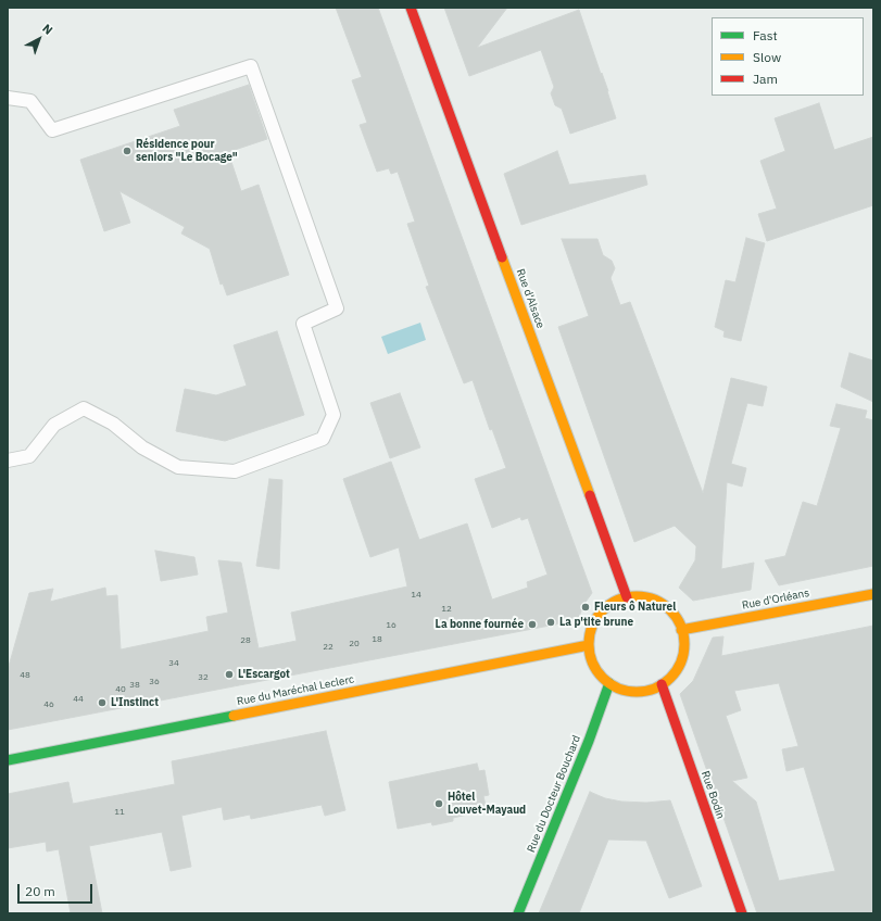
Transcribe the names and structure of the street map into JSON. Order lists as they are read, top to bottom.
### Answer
{
  "streets": {
    "street": [
      "Rue d'Alsace",
      "Rue d'Orléans",
      "Rue du Maréchal Leclerc",
      "Rue du Docteur Bouchard",
      "Rue Bodin"
    ]
  },
  "crossings": [
    ["Rue d'Alsace", "Rue d'Orléans"],
    ["Rue d'Alsace", "Rue du Maréchal Leclerc"],
    ["Rue d'Alsace", "Rue du Docteur Bouchard"],
    ["Rue d'Alsace", "Rue Bodin"],
    ["Rue d'Orléans", "Rue du Maréchal Leclerc"],
    ["Rue d'Orléans", "Rue du Docteur Bouchard"],
    ["Rue d'Orléans", "Rue Bodin"],
    ["Rue du Maréchal Leclerc", "Rue du Docteur Bouchard"],
    ["Rue du Maréchal Leclerc", "Rue Bodin"],
    ["Rue du Docteur Bouchard", "Rue Bodin"]
  ],
  "places": [
    "Résidence pour seniors \"Le Bocage\"",
    "Fleurs ô Naturel",
    "La p'tite brune",
    "La bonne fournée",
    "L'Escargot",
    "L'Instinct",
    "Hôtel Louvet-Mayaud"
  ],
  "house_numbers": [
    "14",
    "12",
    "16",
    "18",
    "28",
    "20",
    "22",
    "34",
    "48",
    "32",
    "36",
    "38",
    "40",
    "44",
    "46",
    "11"
  ],
  "legend": ["Fast", "Slow", "Jam"],
  "scale_bar": "20 m",
  "north": "top right"
}
